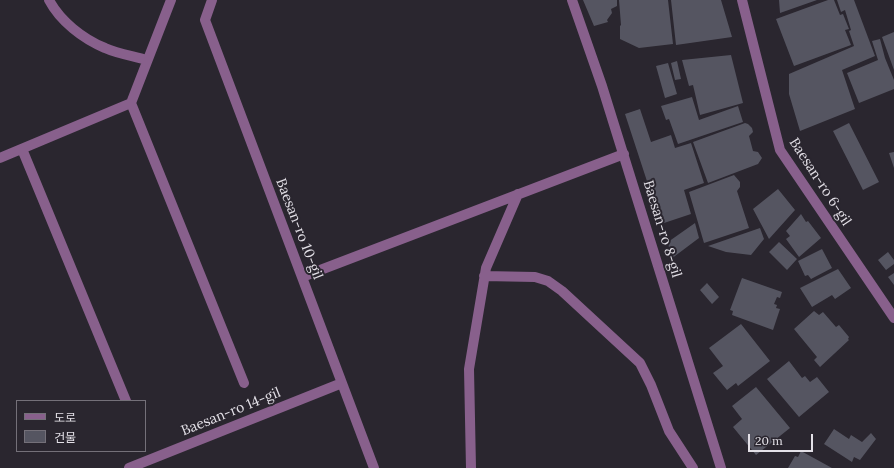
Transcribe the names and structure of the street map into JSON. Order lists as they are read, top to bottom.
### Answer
{
  "streets": {
    "street": [
      "Baesan-ro 6-gil",
      "Baesan-ro 10-gil",
      "Baesan-ro 8-gil",
      "Baesan-ro 14-gil"
    ]
  },
  "crossings": [
    ["Baesan-ro 10-gil", "Baesan-ro 14-gil"]
  ],
  "legend": ["도로", "건물"],
  "scale_bar": "20 m"
}
